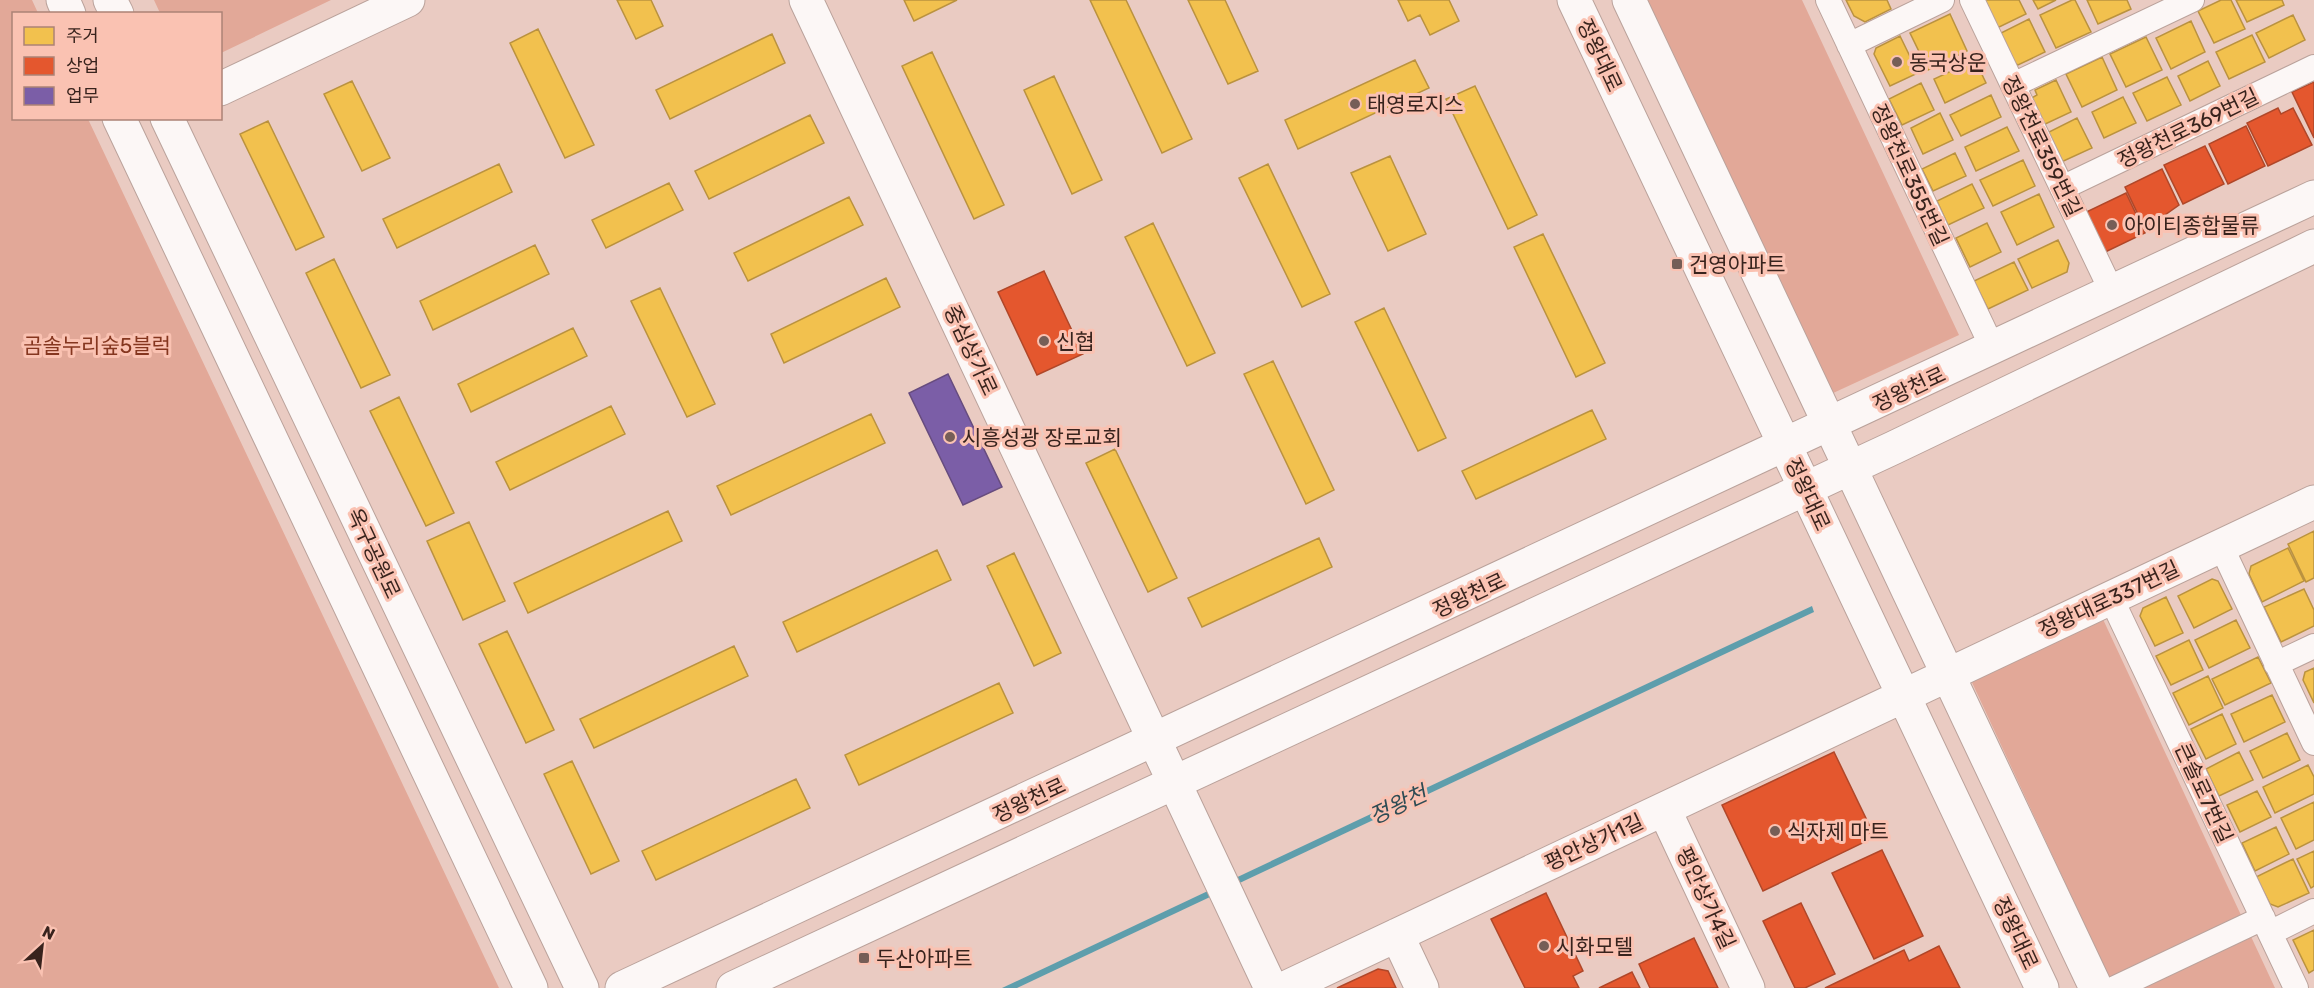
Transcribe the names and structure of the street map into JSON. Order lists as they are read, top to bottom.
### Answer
{
  "streets": {
    "street": [
      "정왕대로",
      "정왕천로369번길",
      "정왕천로359번길",
      "정왕천로355번길",
      "중심상가로",
      "정왕천로",
      "옥구공원로",
      "정왕대로337번길",
      "큰솔로7번길",
      "평안상가1길",
      "평안상가4길"
    ]
  },
  "crossings": [
    ["정왕대로", "정왕천로"],
    ["정왕대로", "정왕대로337번길"],
    ["정왕대로", "평안상가1길"],
    ["정왕천로369번길", "정왕천로359번길"],
    ["정왕천로359번길", "정왕천로"],
    ["정왕천로355번길", "정왕천로"],
    ["중심상가로", "정왕천로"],
    ["정왕대로337번길", "큰솔로7번길"],
    ["정왕대로337번길", "평안상가1길"],
    ["평안상가1길", "평안상가4길"]
  ],
  "water": ["정왕천"],
  "parks": ["곰솔누리숲5블럭"],
  "places": {
    "other": [
      "동국상운",
      "태영로지스",
      "아이티종합물류",
      "신협",
      "시흥성광 장로교회",
      "식자제 마트",
      "시화모텔"
    ],
    "transit": ["건영아파트", "두산아파트"]
  },
  "legend": ["주거", "상업", "업무"],
  "north": "top right"
}
